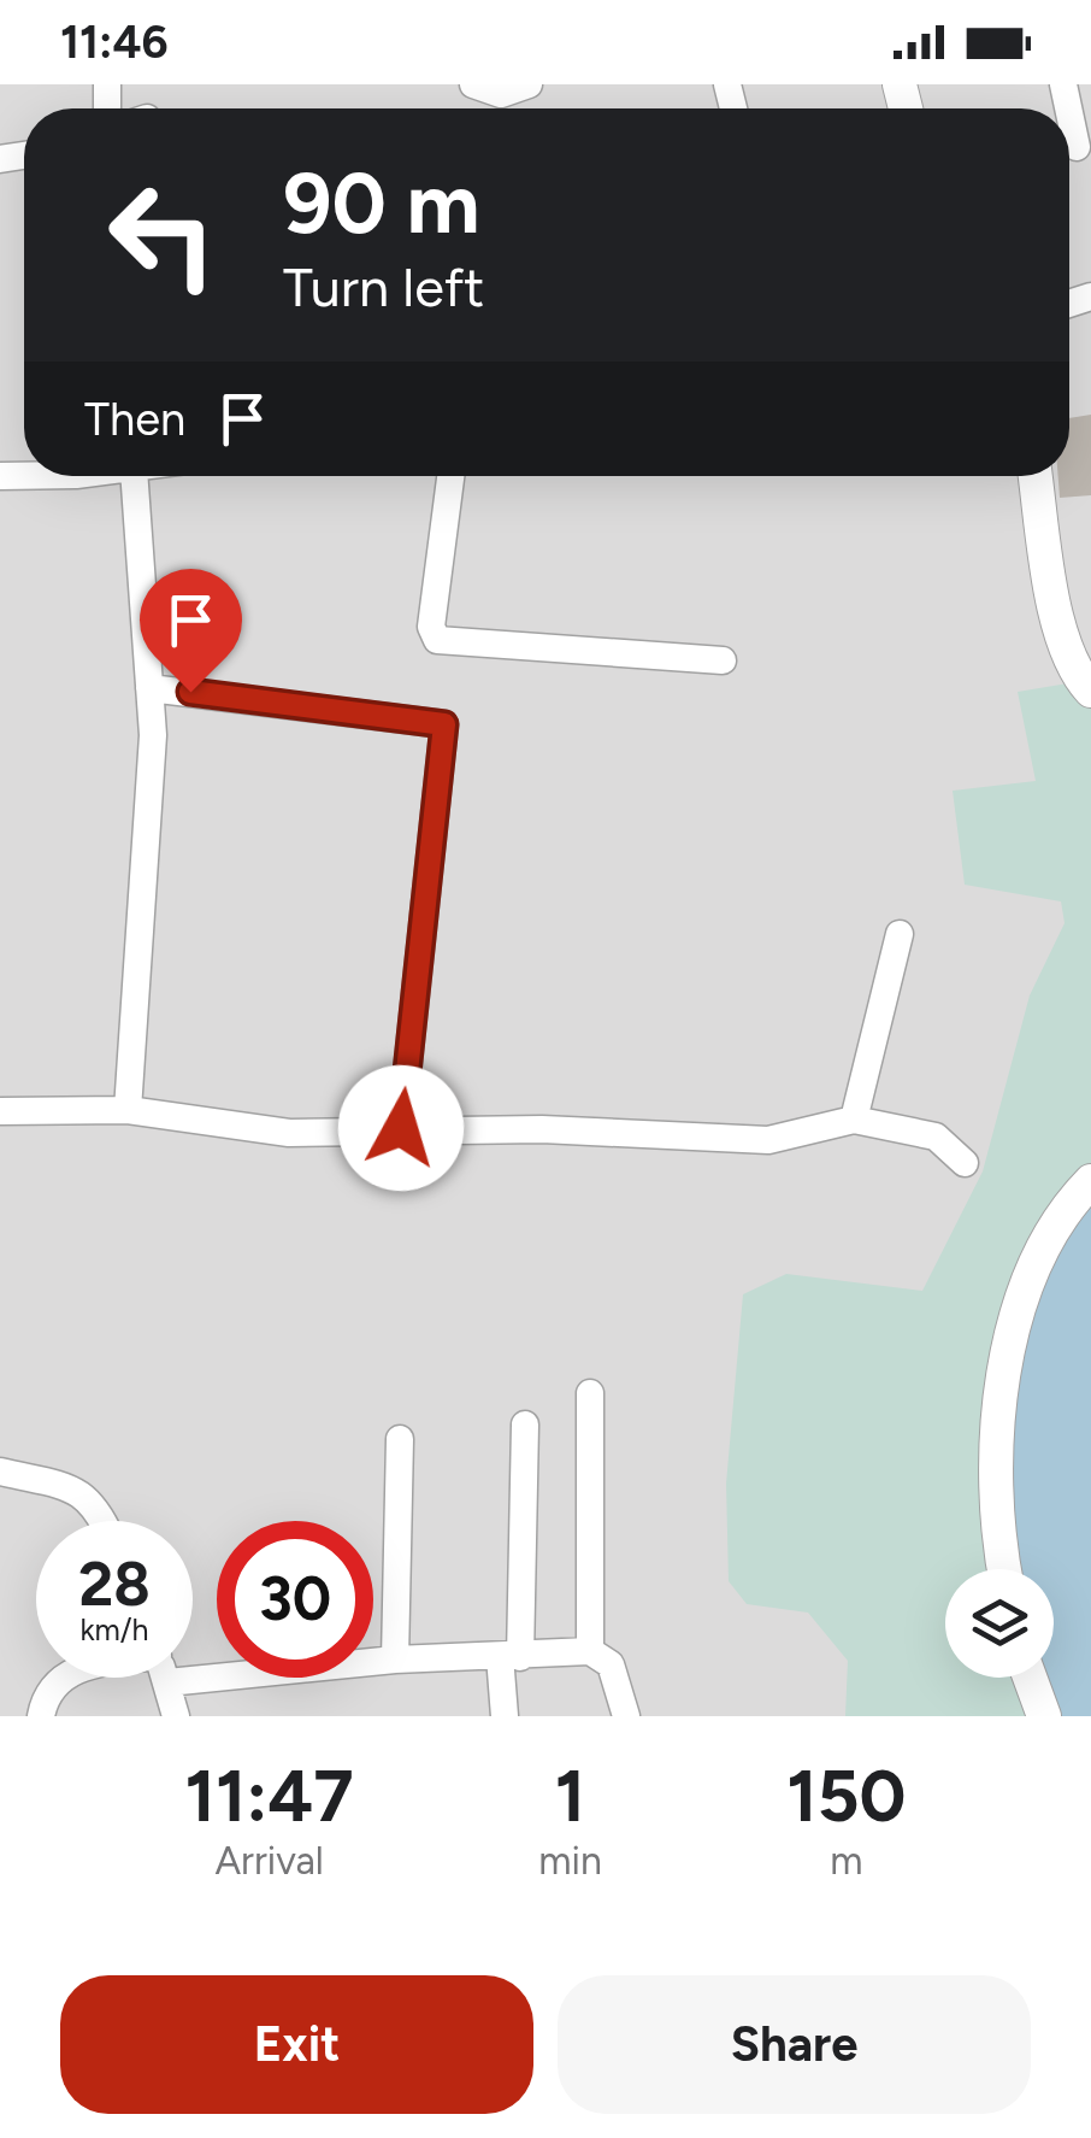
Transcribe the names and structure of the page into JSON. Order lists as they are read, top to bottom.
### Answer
{
  "page": {
    "status": "11:46",
    "turn": ["90 m", "Turn left"],
    "then": "Then",
    "speed": "28 km/h",
    "limit": "30",
    "eta": [
      "11:47",
      "Arrival",
      "1",
      "min",
      "150",
      "m"
    ],
    "buttons": ["Exit", "Share"]
  }
}
